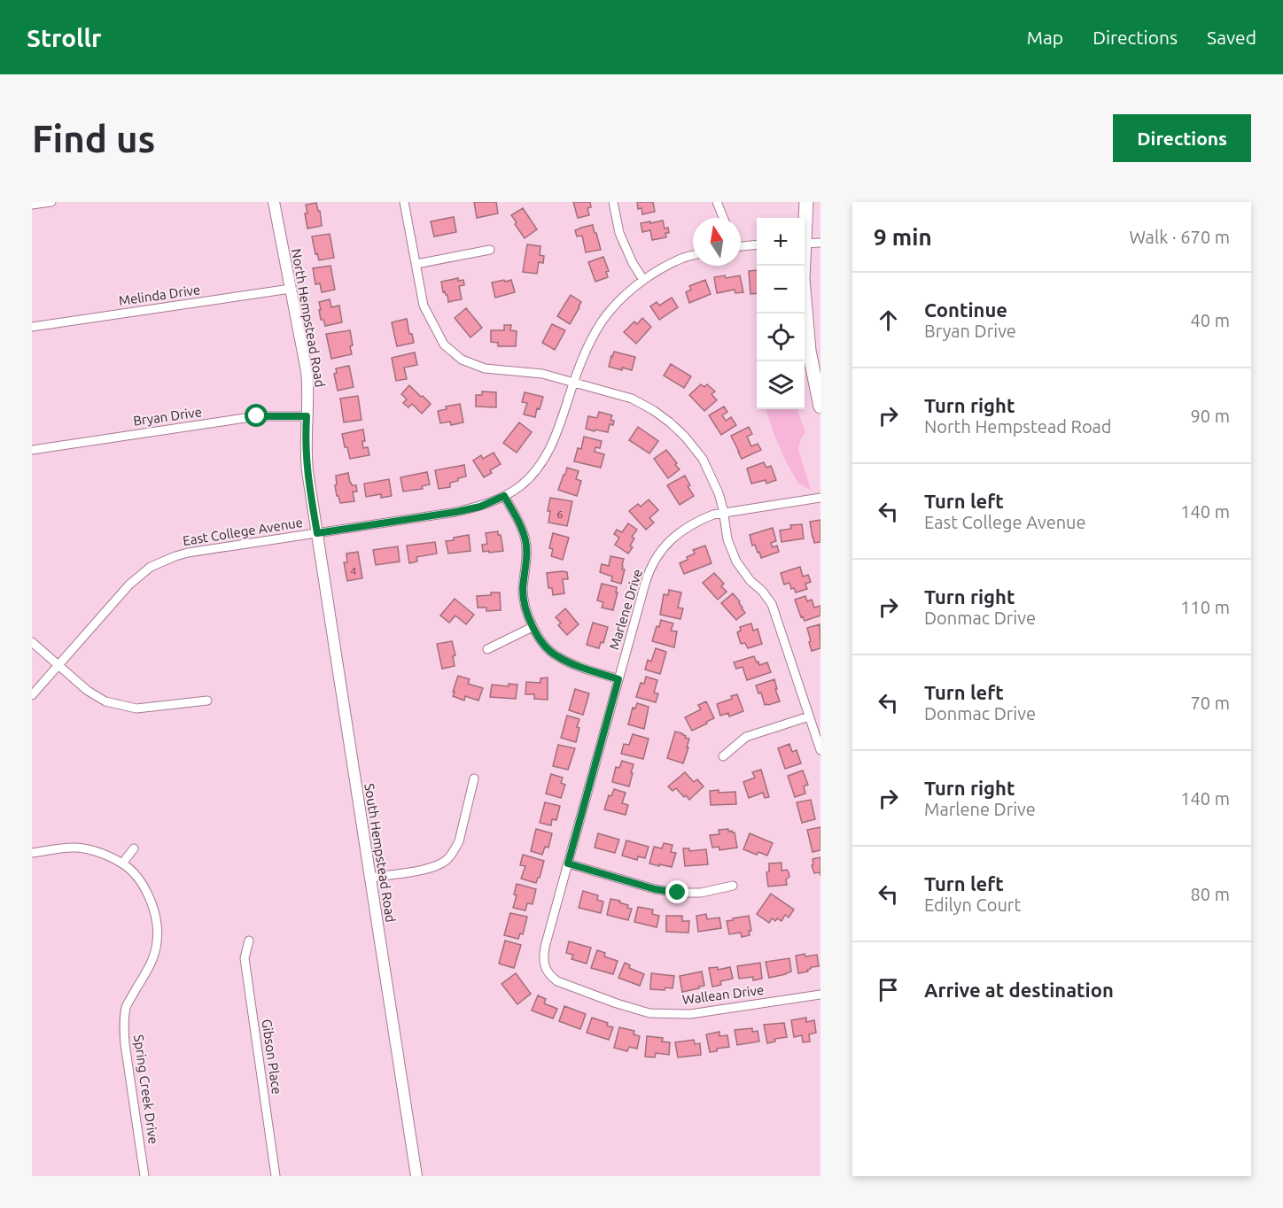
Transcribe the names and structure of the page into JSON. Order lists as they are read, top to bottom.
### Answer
{
  "streets": {
    "street": [
      "Melinda Drive",
      "North Hempstead Road",
      "Bryan Drive",
      "East College Avenue",
      "Marlene Drive",
      "South Hempstead Road",
      "Wallean Drive",
      "Gibson Place",
      "Spring Creek Drive"
    ]
  },
  "crossings": [
    ["Melinda Drive", "North Hempstead Road"],
    ["North Hempstead Road", "Bryan Drive"],
    ["North Hempstead Road", "East College Avenue"],
    ["North Hempstead Road", "South Hempstead Road"],
    ["East College Avenue", "South Hempstead Road"],
    ["Marlene Drive", "Wallean Drive"]
  ],
  "house_numbers": ["6", "4"],
  "north": "top",
  "page": {
    "header": "Strollr",
    "nav": ["Map", "Directions", "Saved"],
    "buttons": "Directions",
    "title": "Find us",
    "heading": ["9 min", "Walk · 670 m"],
    "map_buttons": ["+", "−"],
    "list": [
      ["Continue", "Bryan Drive", "40 m"],
      ["Turn right", "North Hempstead Road", "90 m"],
      ["Turn left", "East College Avenue", "140 m"],
      ["Turn right", "Donmac Drive", "110 m"],
      ["Turn left", "Donmac Drive", "70 m"],
      ["Turn right", "Marlene Drive", "140 m"],
      ["Turn left", "Edilyn Court", "80 m"],
      "Arrive at destination"
    ]
  }
}
